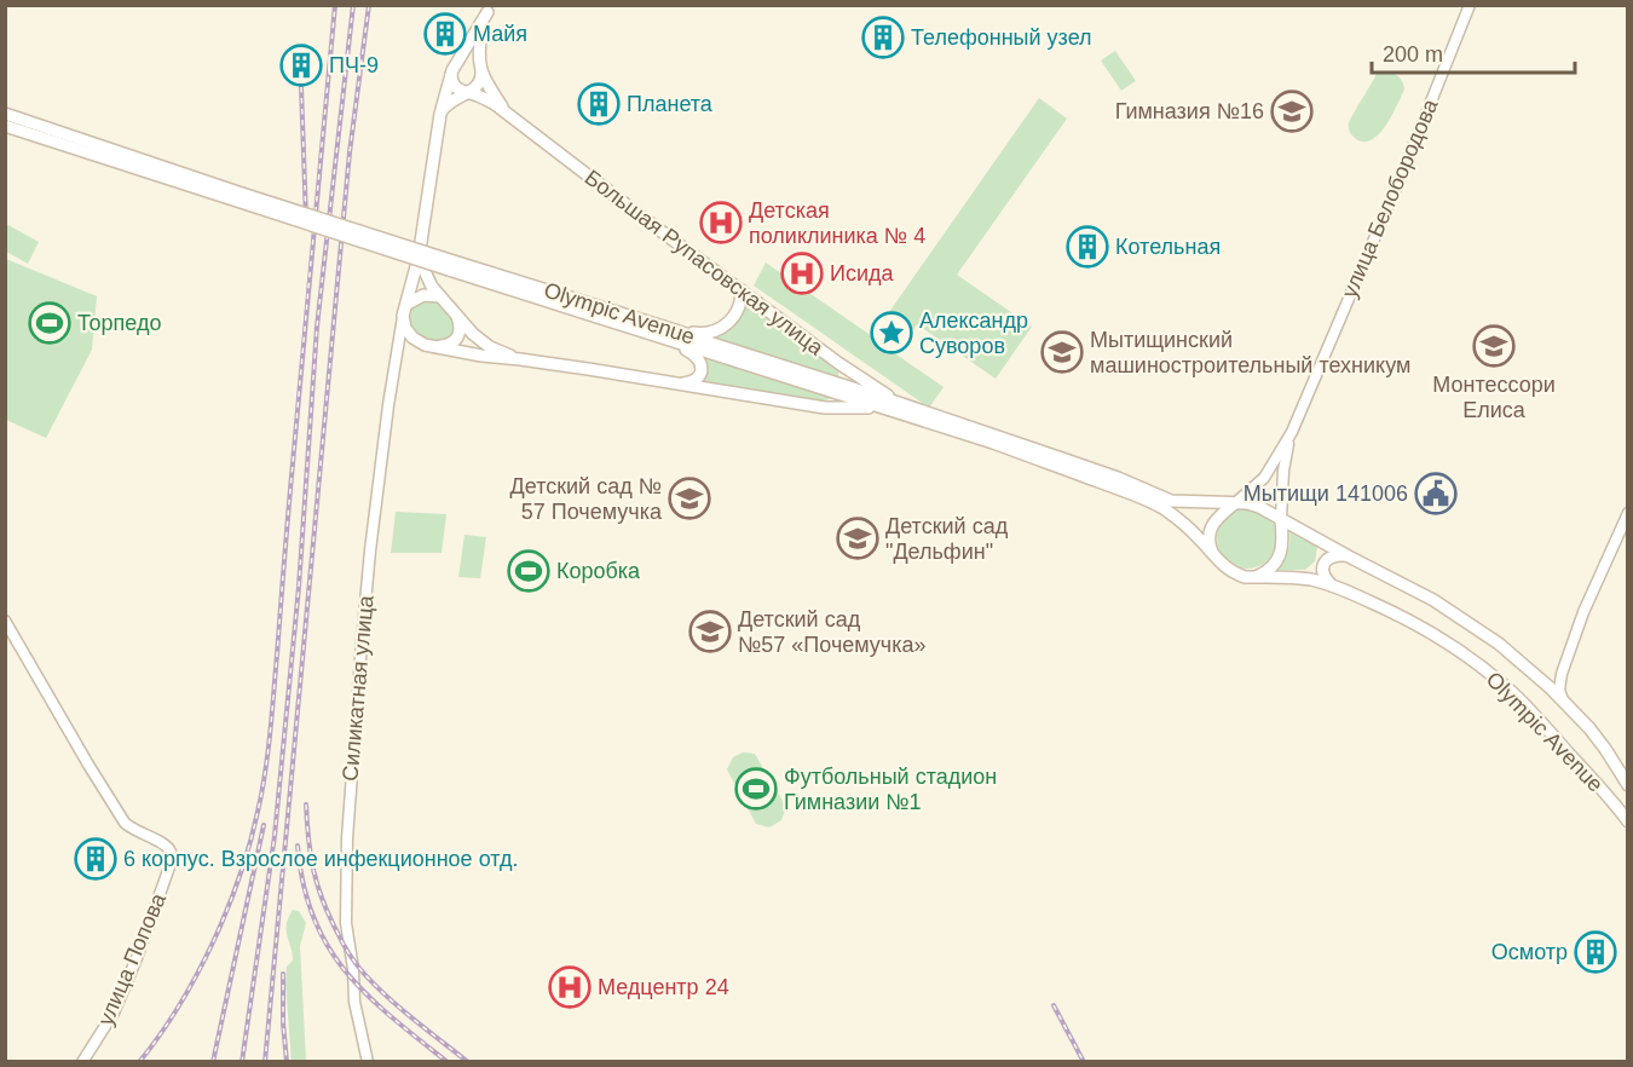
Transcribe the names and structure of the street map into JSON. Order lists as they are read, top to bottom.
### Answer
{
  "streets": {
    "main road": ["Большая Рупасовская улица", "Olympic Avenue"],
    "street": ["улица Белобородова", "Силикатная улица", "улица Попова"]
  },
  "crossings": [
    ["Большая Рупасовская улица", "Olympic Avenue"]
  ],
  "places": {
    "building": [
      "Майя",
      "Телефонный узел",
      "ПЧ-9",
      "Планета",
      "Котельная",
      "6 корпус. Взрослое инфекционное отд.",
      "Осмотр"
    ],
    "school or university": [
      "Гимназия №16",
      "Монтессори Елиса",
      "Мытищинский машиностроительный техникум",
      "Детский сад № 57 Почемучка",
      "Детский сад \"Дельфин\"",
      "Детский сад №57 «Почемучка»"
    ],
    "hospital": ["Детская поликлиника № 4", "Исида", "Медцентр 24"],
    "sports": ["Торпедо", "Коробка", "Футбольный стадион Гимназии №1"],
    "place": ["Александр Суворов"],
    "public building": ["Мытищи 141006"]
  },
  "scale_bar": "200 m"
}
